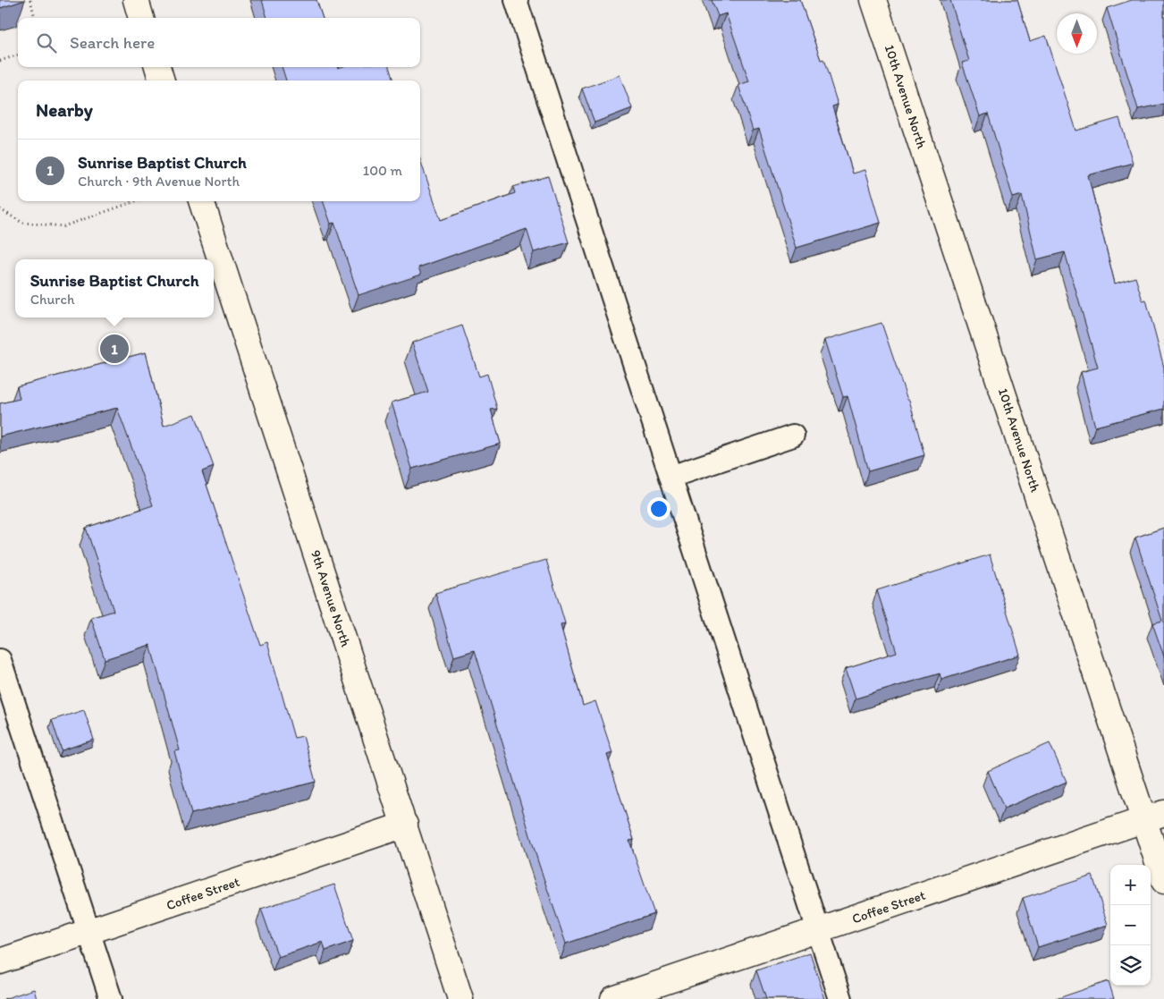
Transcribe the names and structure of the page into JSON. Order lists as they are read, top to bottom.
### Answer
{
  "streets": {
    "street": ["10th Avenue North", "9th Avenue North", "Coffee Street"]
  },
  "crossings": [
    ["10th Avenue North", "Coffee Street"],
    ["9th Avenue North", "Coffee Street"]
  ],
  "north": "bottom",
  "page": {
    "search": "Search here",
    "heading": "Nearby",
    "list": [
      {
        "mark": "1",
        "name": "Sunrise Baptist Church",
        "note": "Church · 9th Avenue North",
        "value": "100 m"
      }
    ],
    "popup": ["Sunrise Baptist Church", "Church"],
    "pins": "1",
    "map_buttons": ["+", "−"]
  }
}
